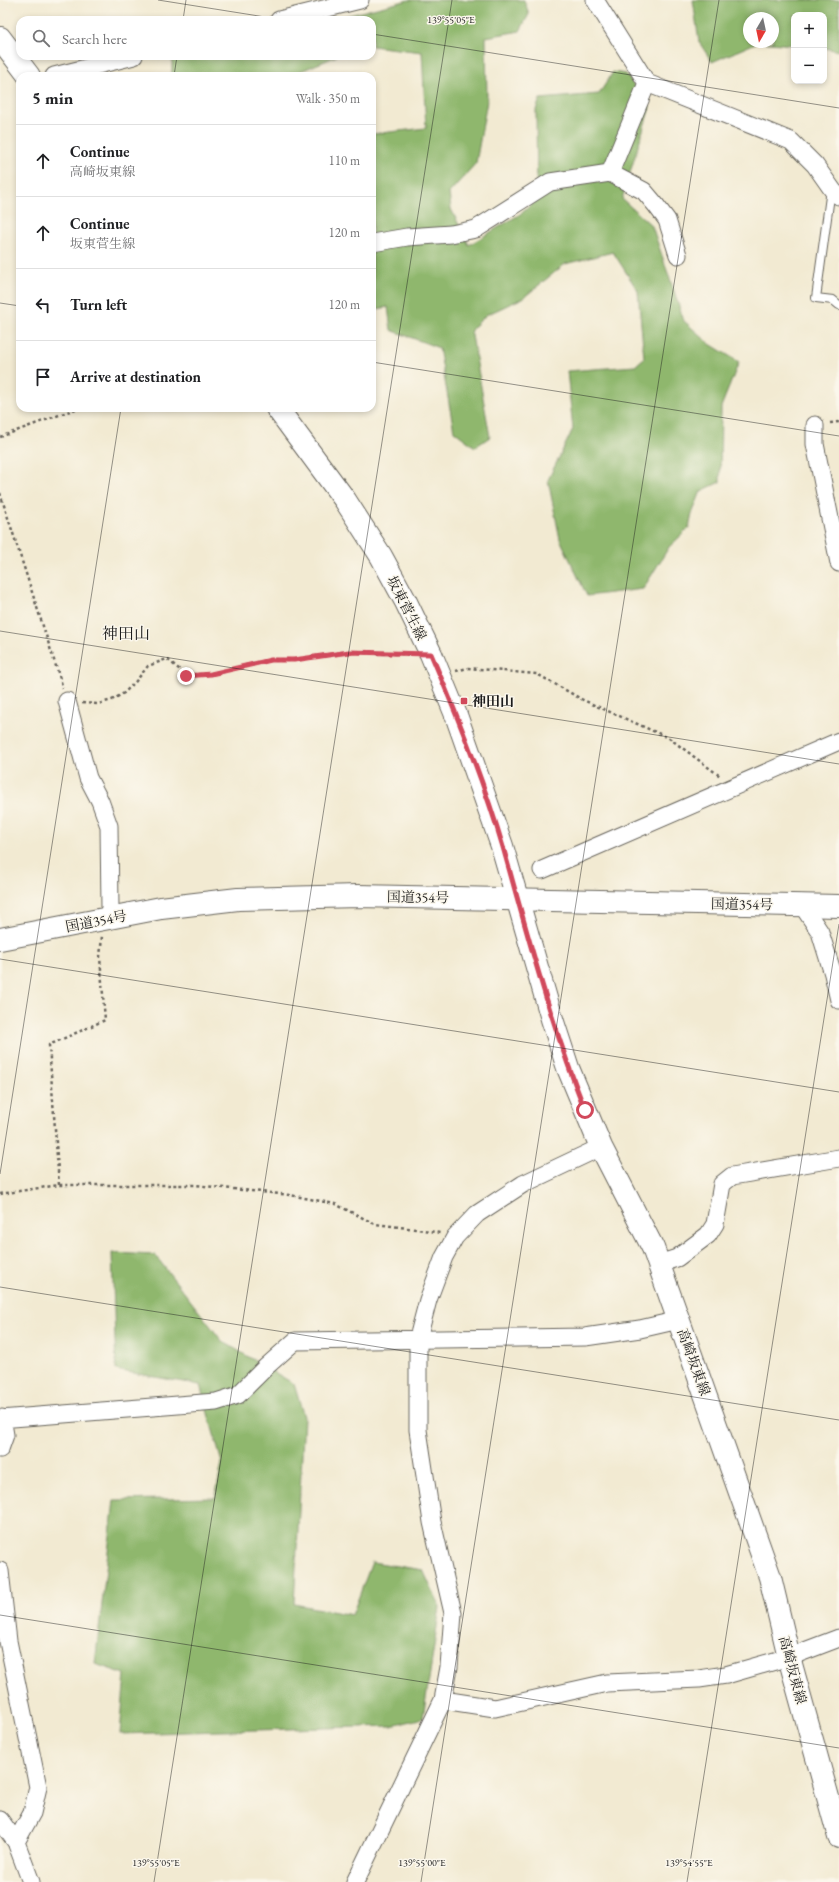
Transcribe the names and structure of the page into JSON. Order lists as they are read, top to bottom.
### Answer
{
  "streets": {
    "main road": ["坂東菅生線", "国道354号", "高崎坂東線"]
  },
  "crossings": [
    ["坂東菅生線", "国道354号"],
    ["坂東菅生線", "高崎坂東線"],
    ["国道354号", "高崎坂東線"]
  ],
  "districts": ["神田山"],
  "places": {
    "transit": ["神田山"]
  },
  "north": "bottom",
  "page": {
    "map_buttons": ["+", "−"],
    "search": "Search here",
    "heading": ["5 min", "Walk · 350 m"],
    "list": [
      ["Continue", "高崎坂東線", "110 m"],
      ["Continue", "坂東菅生線", "120 m"],
      ["Turn left", "120 m"],
      "Arrive at destination"
    ]
  },
  "coordinates": ["139°55'05\"E", "139°55'00\"E", "139°54'55\"E"]
}
